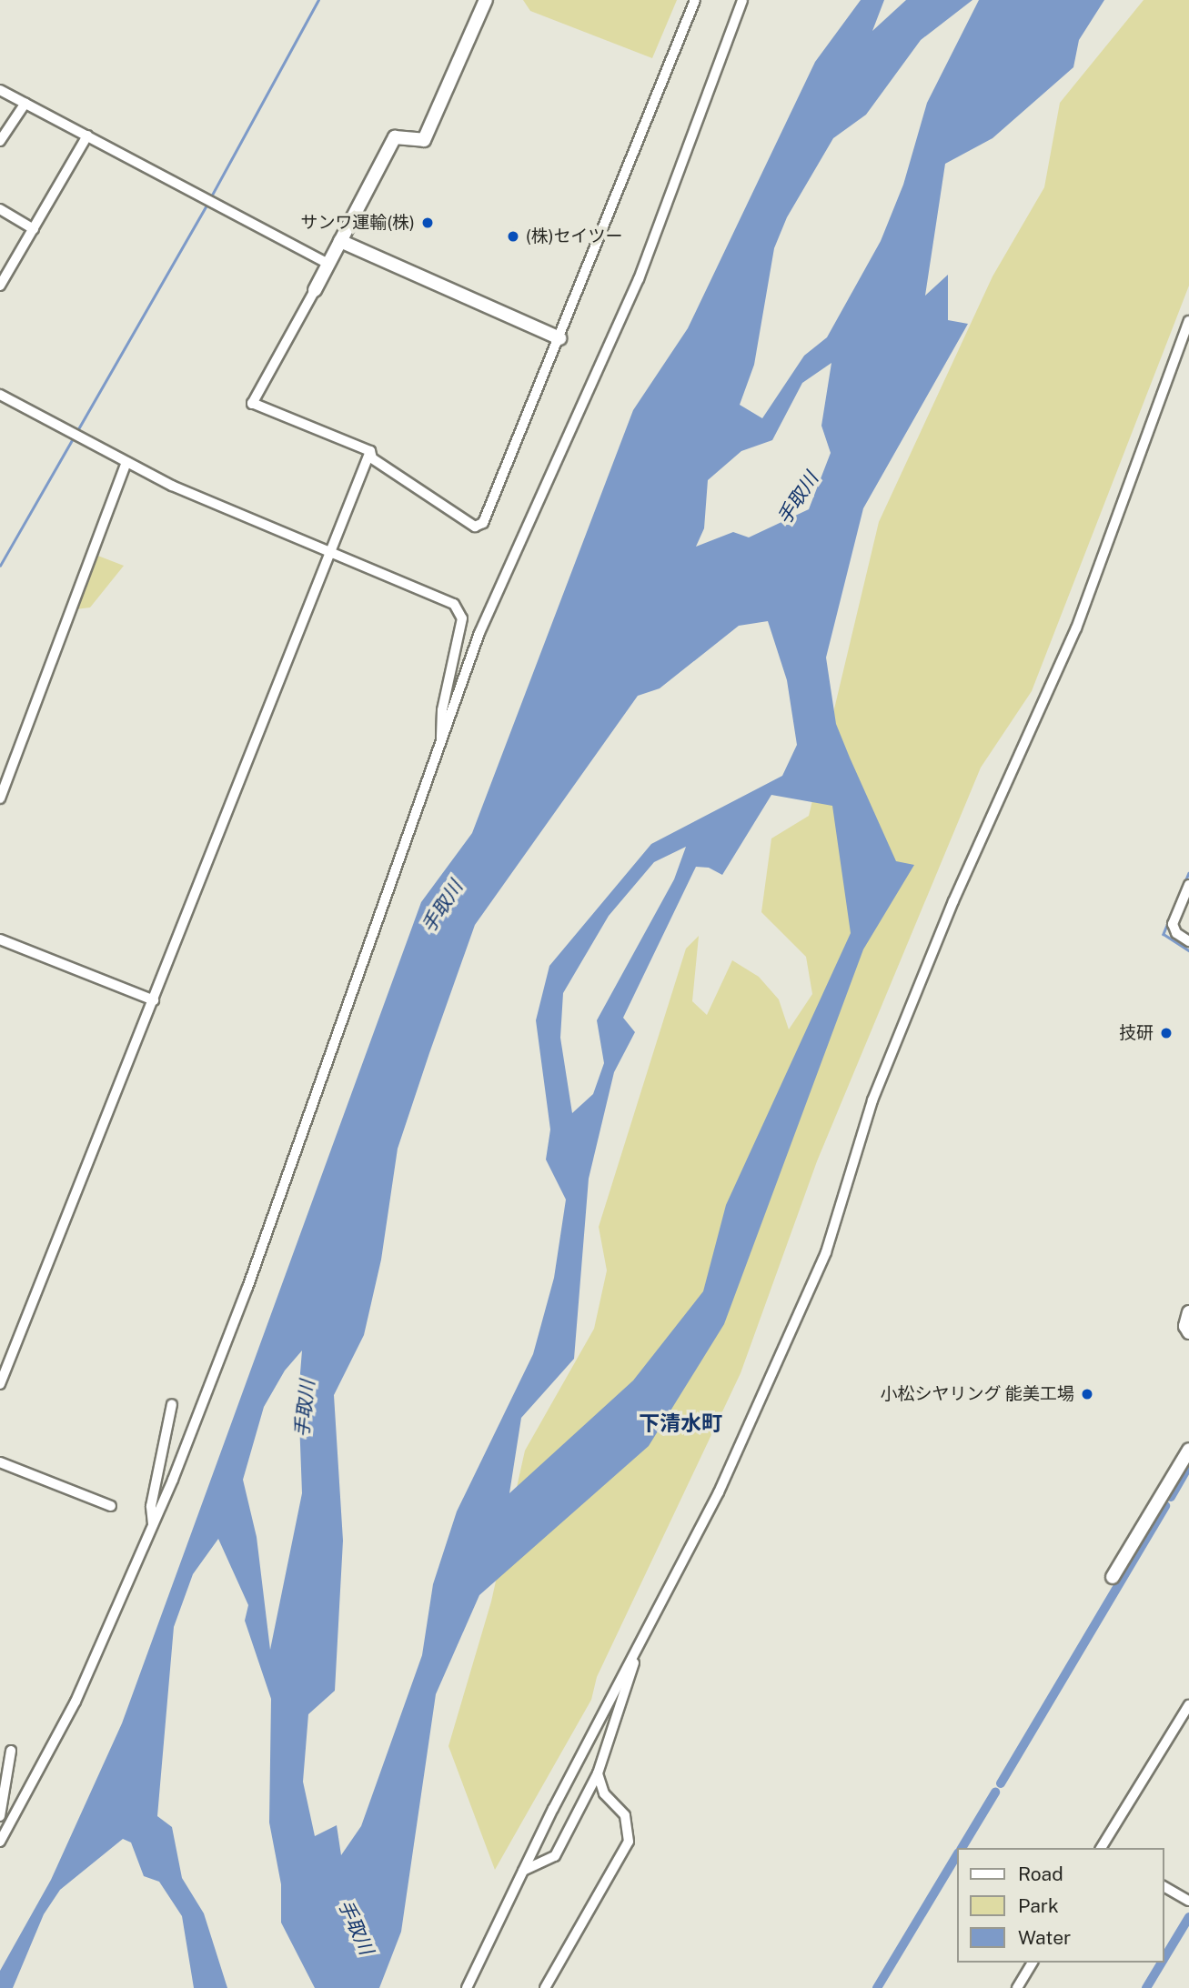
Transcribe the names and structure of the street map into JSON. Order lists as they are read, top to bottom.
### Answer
{
  "districts": ["下清水町"],
  "water": ["手取川"],
  "places": [
    "サンワ運輸(株)",
    "(株)セイツー",
    "技研",
    "小松シヤリング 能美工場"
  ],
  "legend": ["Road", "Park", "Water"]
}
